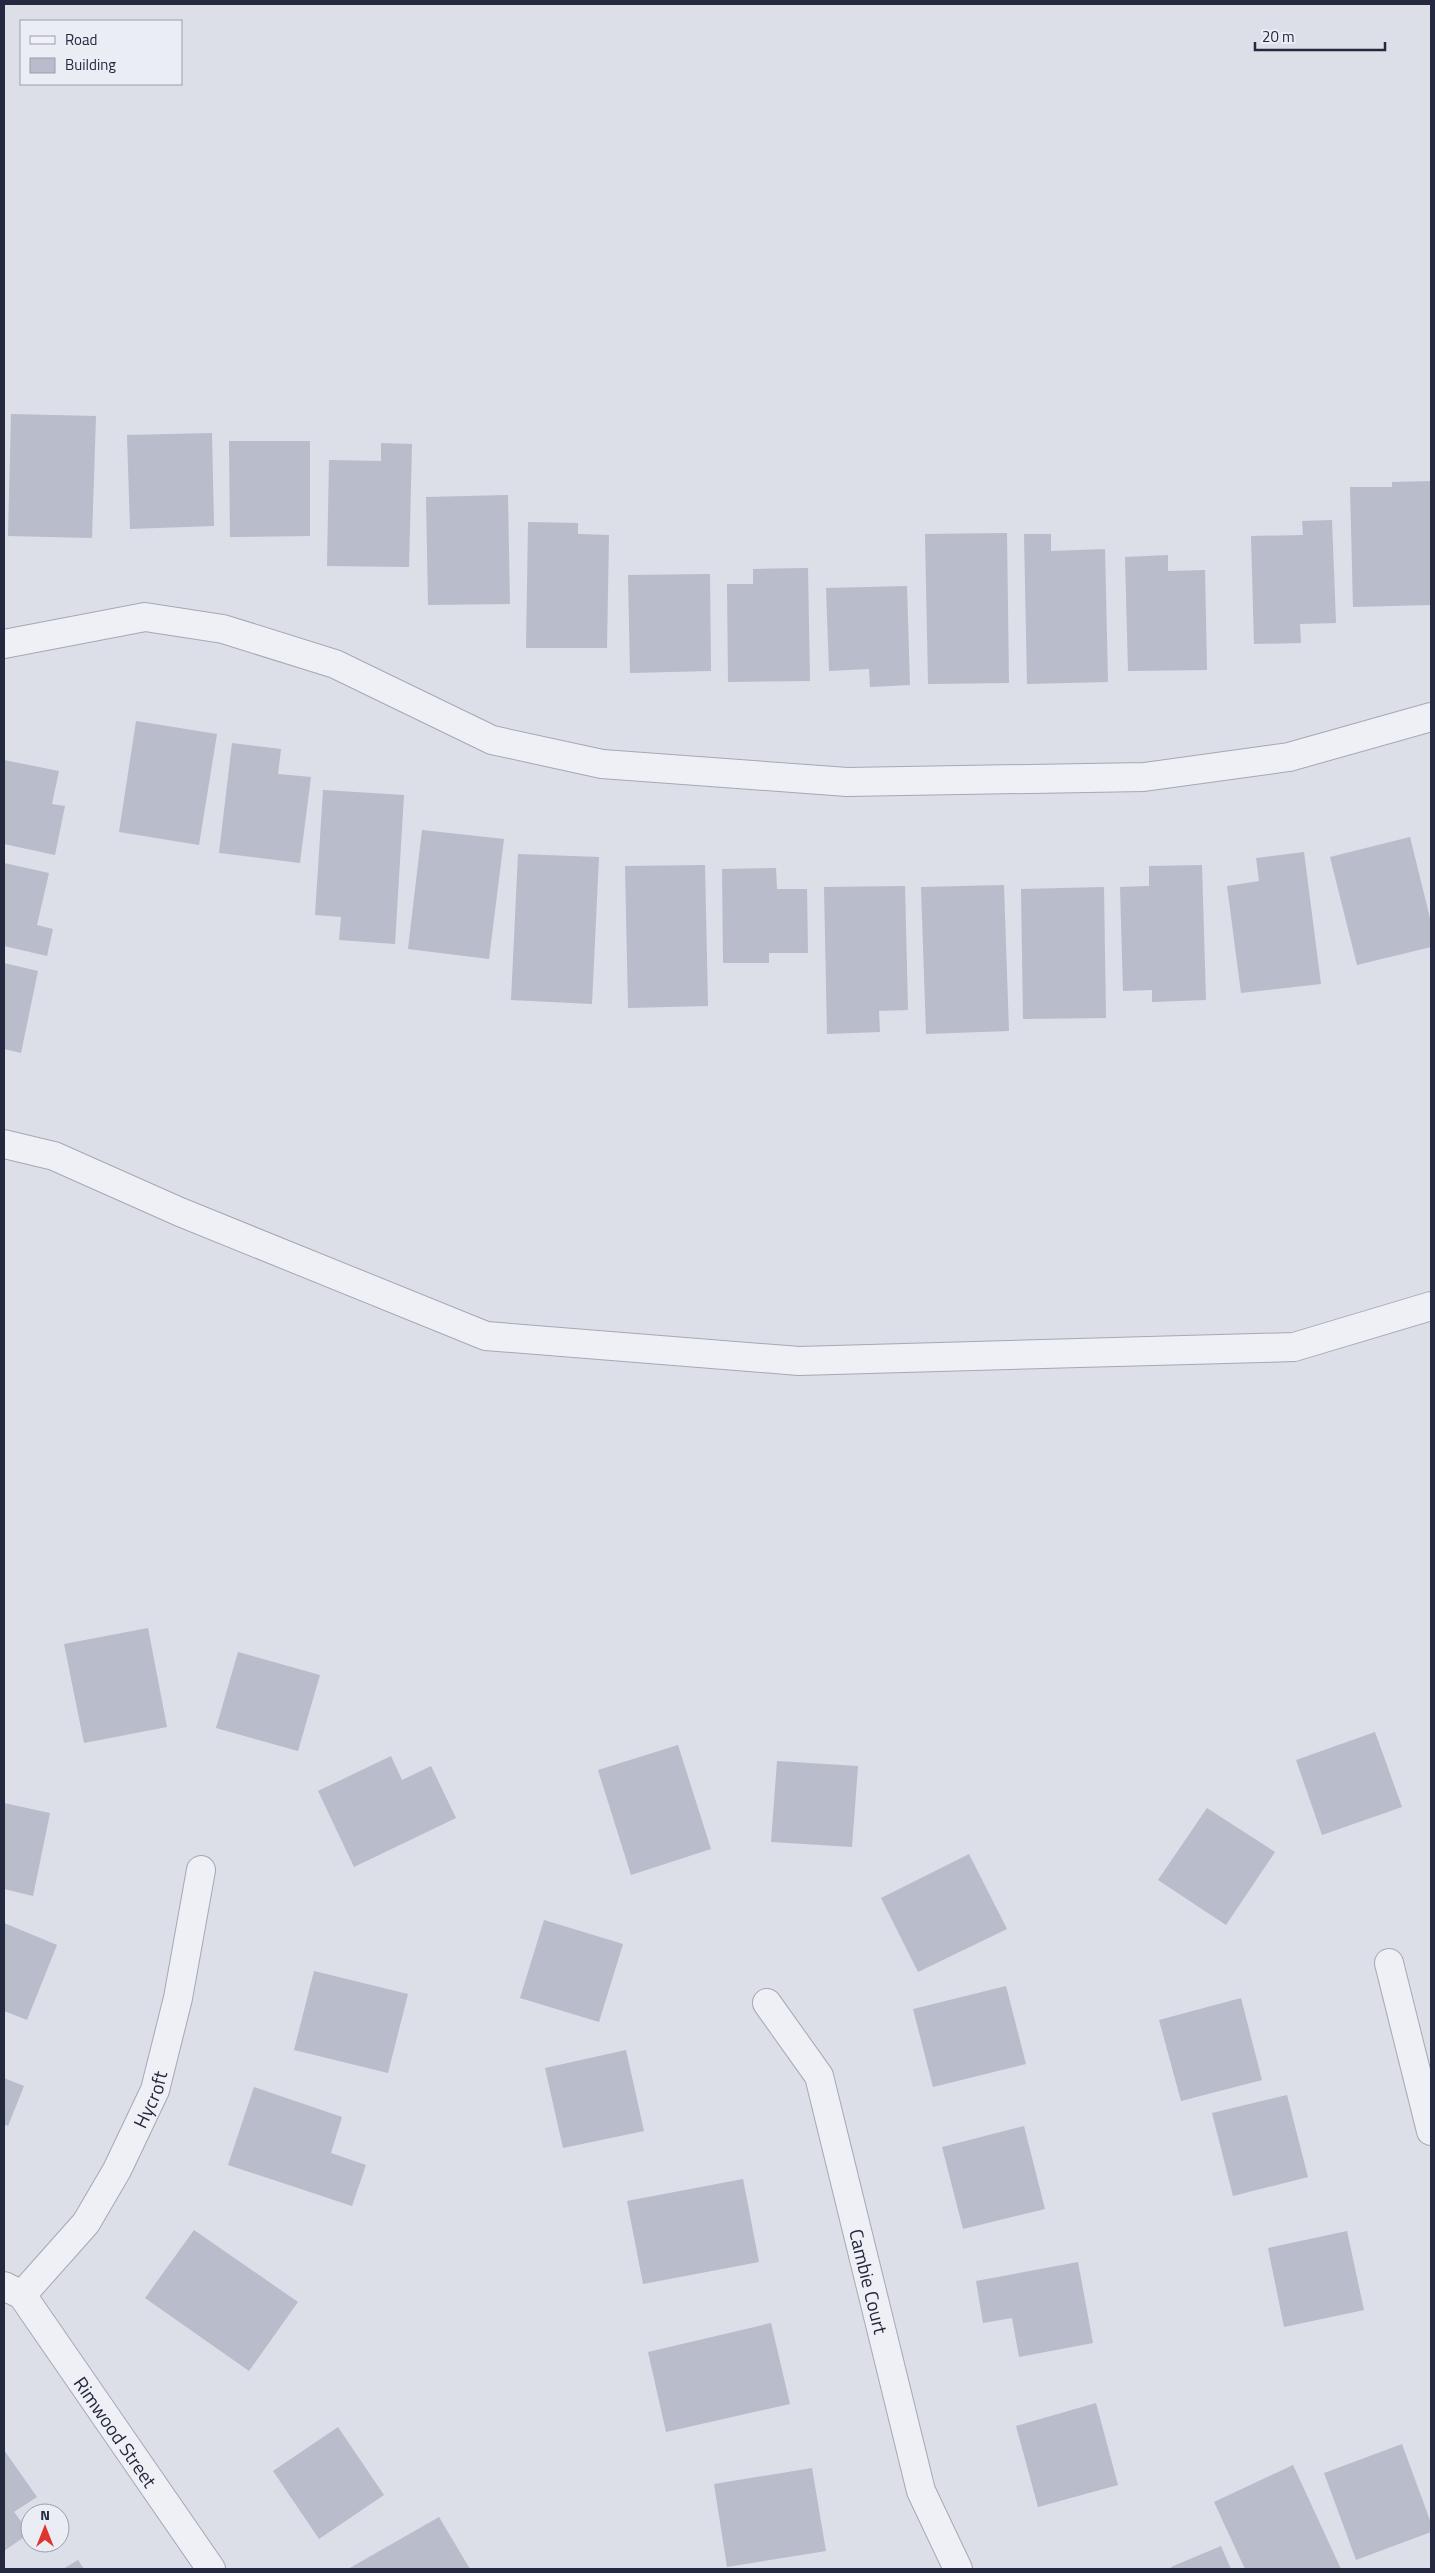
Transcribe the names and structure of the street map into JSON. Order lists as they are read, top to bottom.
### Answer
{
  "streets": {
    "street": ["Hycroft", "Cambie Court", "Rimwood Street"]
  },
  "crossings": [
    ["Hycroft", "Rimwood Street"]
  ],
  "legend": ["Road", "Building"],
  "scale_bar": "20 m",
  "north": "top"
}
